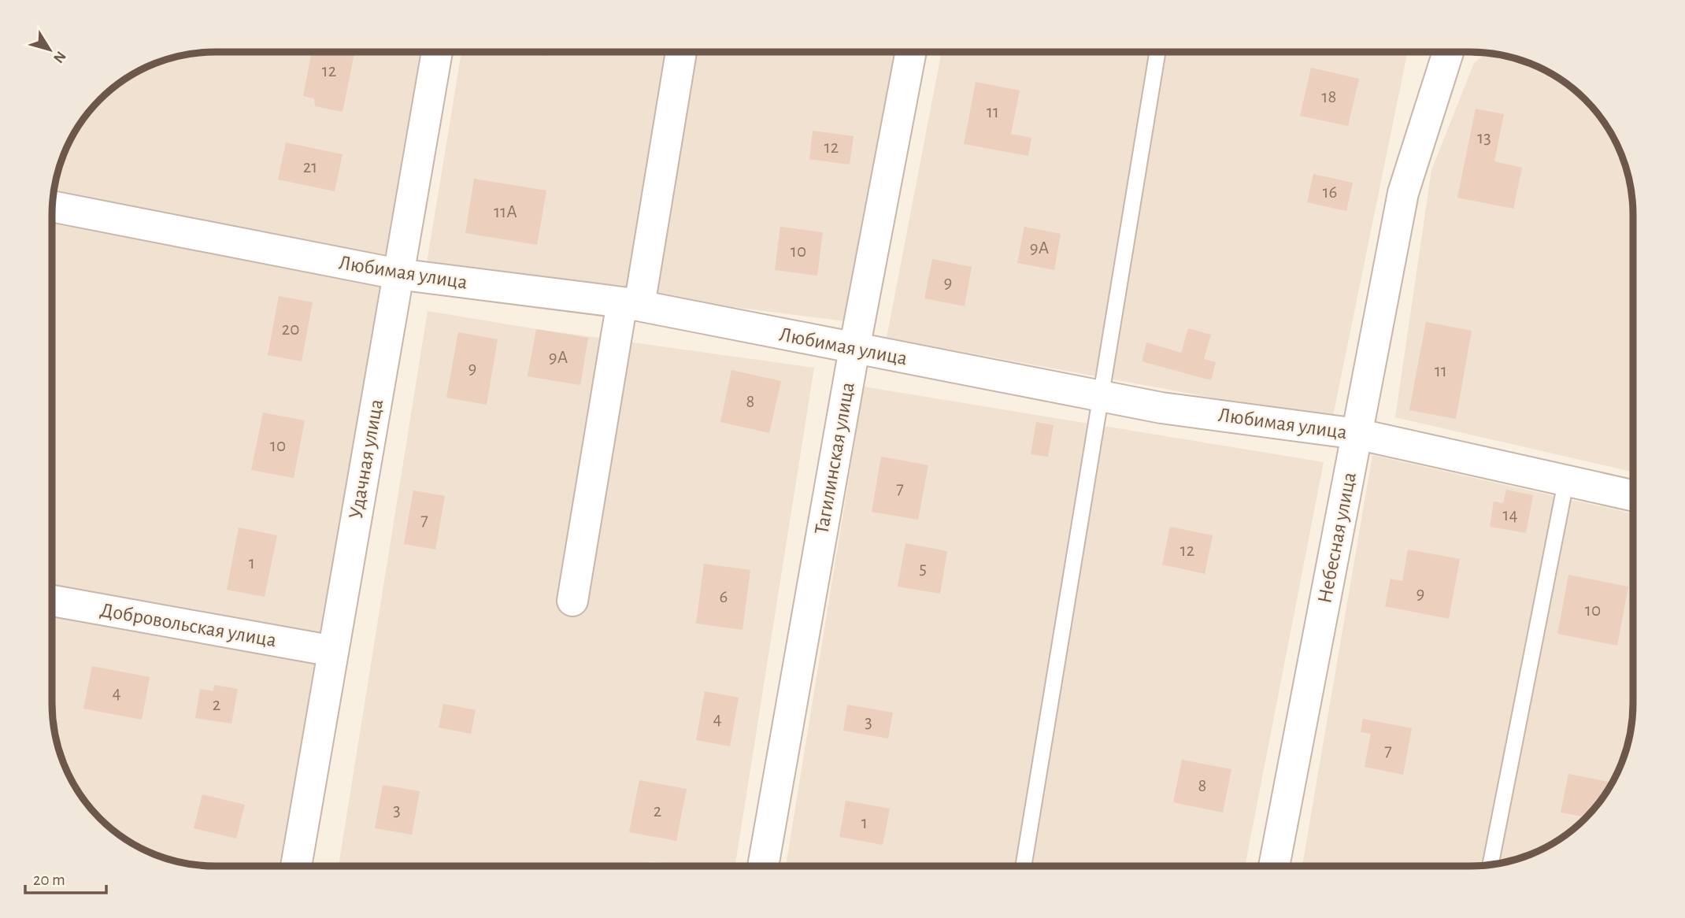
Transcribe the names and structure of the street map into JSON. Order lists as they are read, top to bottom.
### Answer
{
  "streets": {
    "street": [
      "Любимая улица",
      "Тагилинская улица",
      "Удачная улица",
      "Небесная улица",
      "Добровольская улица"
    ]
  },
  "crossings": [
    ["Любимая улица", "Тагилинская улица"],
    ["Любимая улица", "Удачная улица"],
    ["Любимая улица", "Небесная улица"],
    ["Удачная улица", "Добровольская улица"]
  ],
  "house_numbers": [
    "12",
    "18",
    "11",
    "13",
    "12",
    "21",
    "16",
    "11А",
    "9А",
    "10",
    "9",
    "20",
    "9А",
    "9",
    "11",
    "8",
    "10",
    "7",
    "14",
    "7",
    "12",
    "1",
    "5",
    "9",
    "6",
    "10",
    "4",
    "2",
    "4",
    "3",
    "7",
    "8",
    "3",
    "2",
    "1"
  ],
  "scale_bar": "20 m",
  "north": "bottom right"
}
